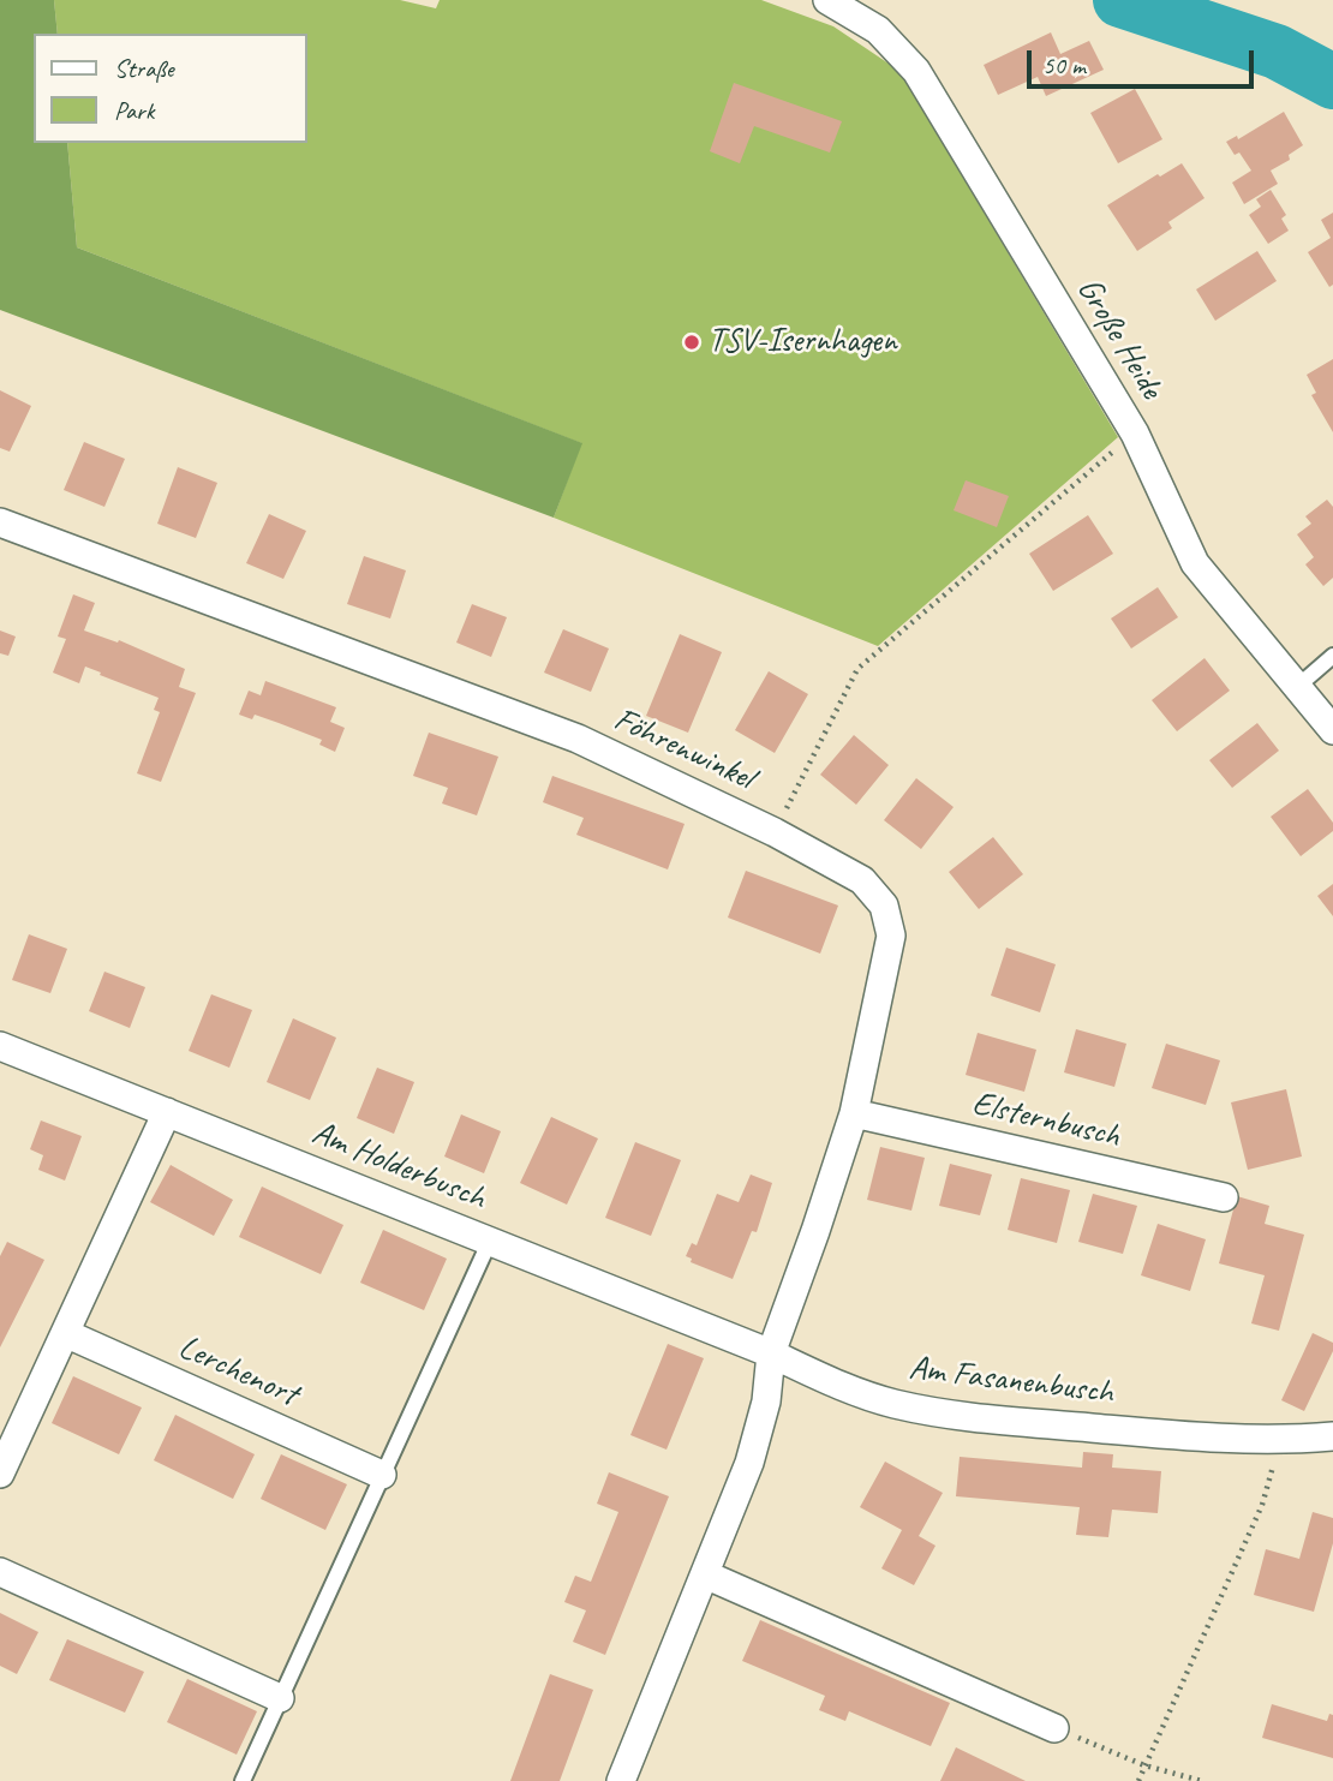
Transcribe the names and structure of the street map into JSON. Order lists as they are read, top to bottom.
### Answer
{
  "streets": {
    "street": [
      "Große Heide",
      "Föhrenwinkel",
      "Elsternbusch",
      "Am Holderbusch",
      "Lerchenort",
      "Am Fasanenbusch"
    ]
  },
  "crossings": [
    ["Föhrenwinkel", "Elsternbusch"],
    ["Föhrenwinkel", "Am Holderbusch"],
    ["Föhrenwinkel", "Am Fasanenbusch"],
    ["Am Holderbusch", "Am Fasanenbusch"]
  ],
  "places": ["TSV-Isernhagen"],
  "legend": ["Straße", "Park"],
  "scale_bar": "50 m"
}
